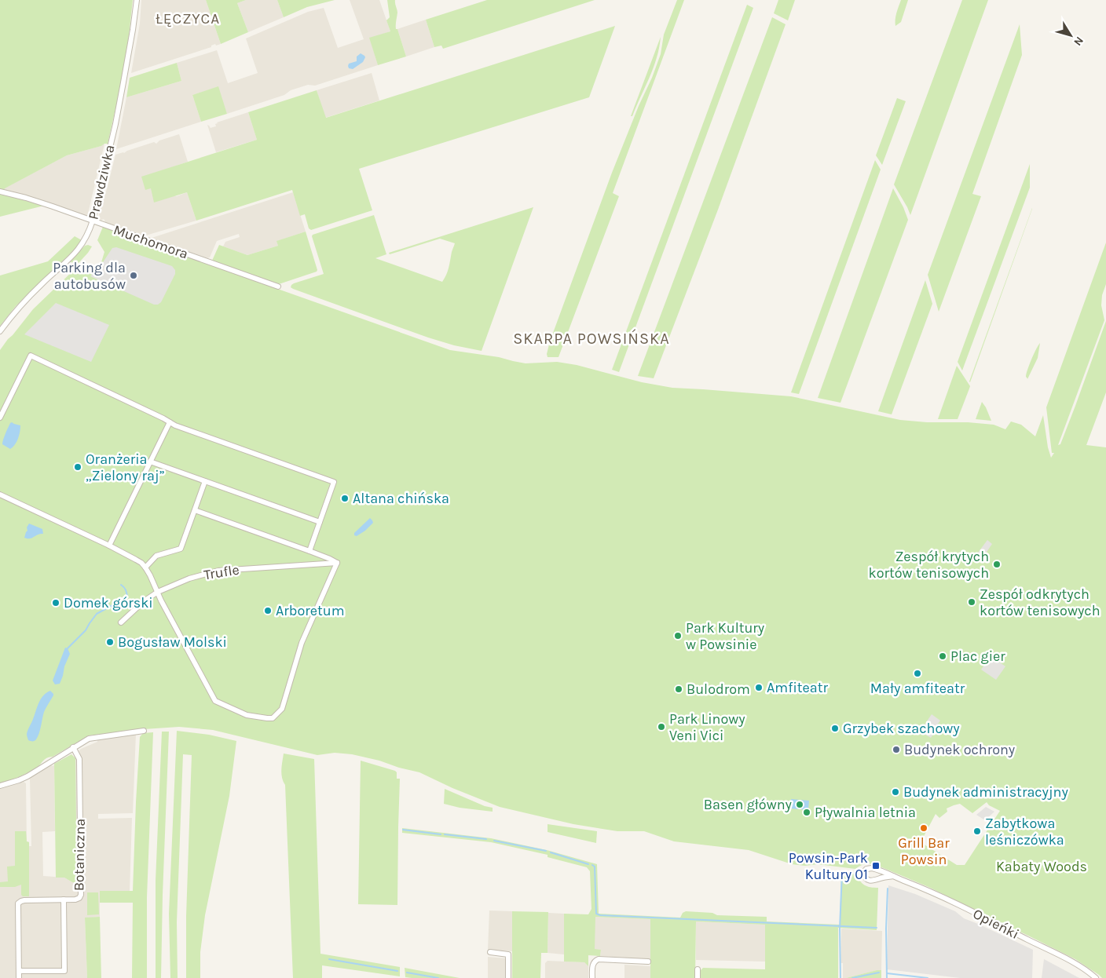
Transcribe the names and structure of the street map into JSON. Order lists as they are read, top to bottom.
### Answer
{
  "streets": {
    "street": [
      "Prawdziwka",
      "Muchomora",
      "Trufle",
      "Botaniczna",
      "Opieńki"
    ]
  },
  "crossings": [
    ["Prawdziwka", "Muchomora"]
  ],
  "districts": ["ŁĘCZYCA", "SKARPA POWSIŃSKA"],
  "parks": ["Kabaty Woods"],
  "places": {
    "other": [
      "Parking dla autobusów",
      "Oranżeria „Zielony raj”",
      "Altana chińska",
      "Zespół krytych kortów tenisowych",
      "Zespół odkrytych kortów tenisowych",
      "Domek górski",
      "Arboretum",
      "Park Kultury w Powsinie",
      "Bogusław Molski",
      "Plac gier",
      "Mały amfiteatr",
      "Amfiteatr",
      "Bulodrom",
      "Park Linowy Veni Vici",
      "Grzybek szachowy",
      "Budynek ochrony",
      "Budynek administracyjny",
      "Basen główny",
      "Pływalnia letnia",
      "Grill Bar Powsin",
      "Zabytkowa leśniczówka"
    ],
    "transit": ["Powsin-Park Kultury 01"]
  },
  "north": "bottom right"
}
